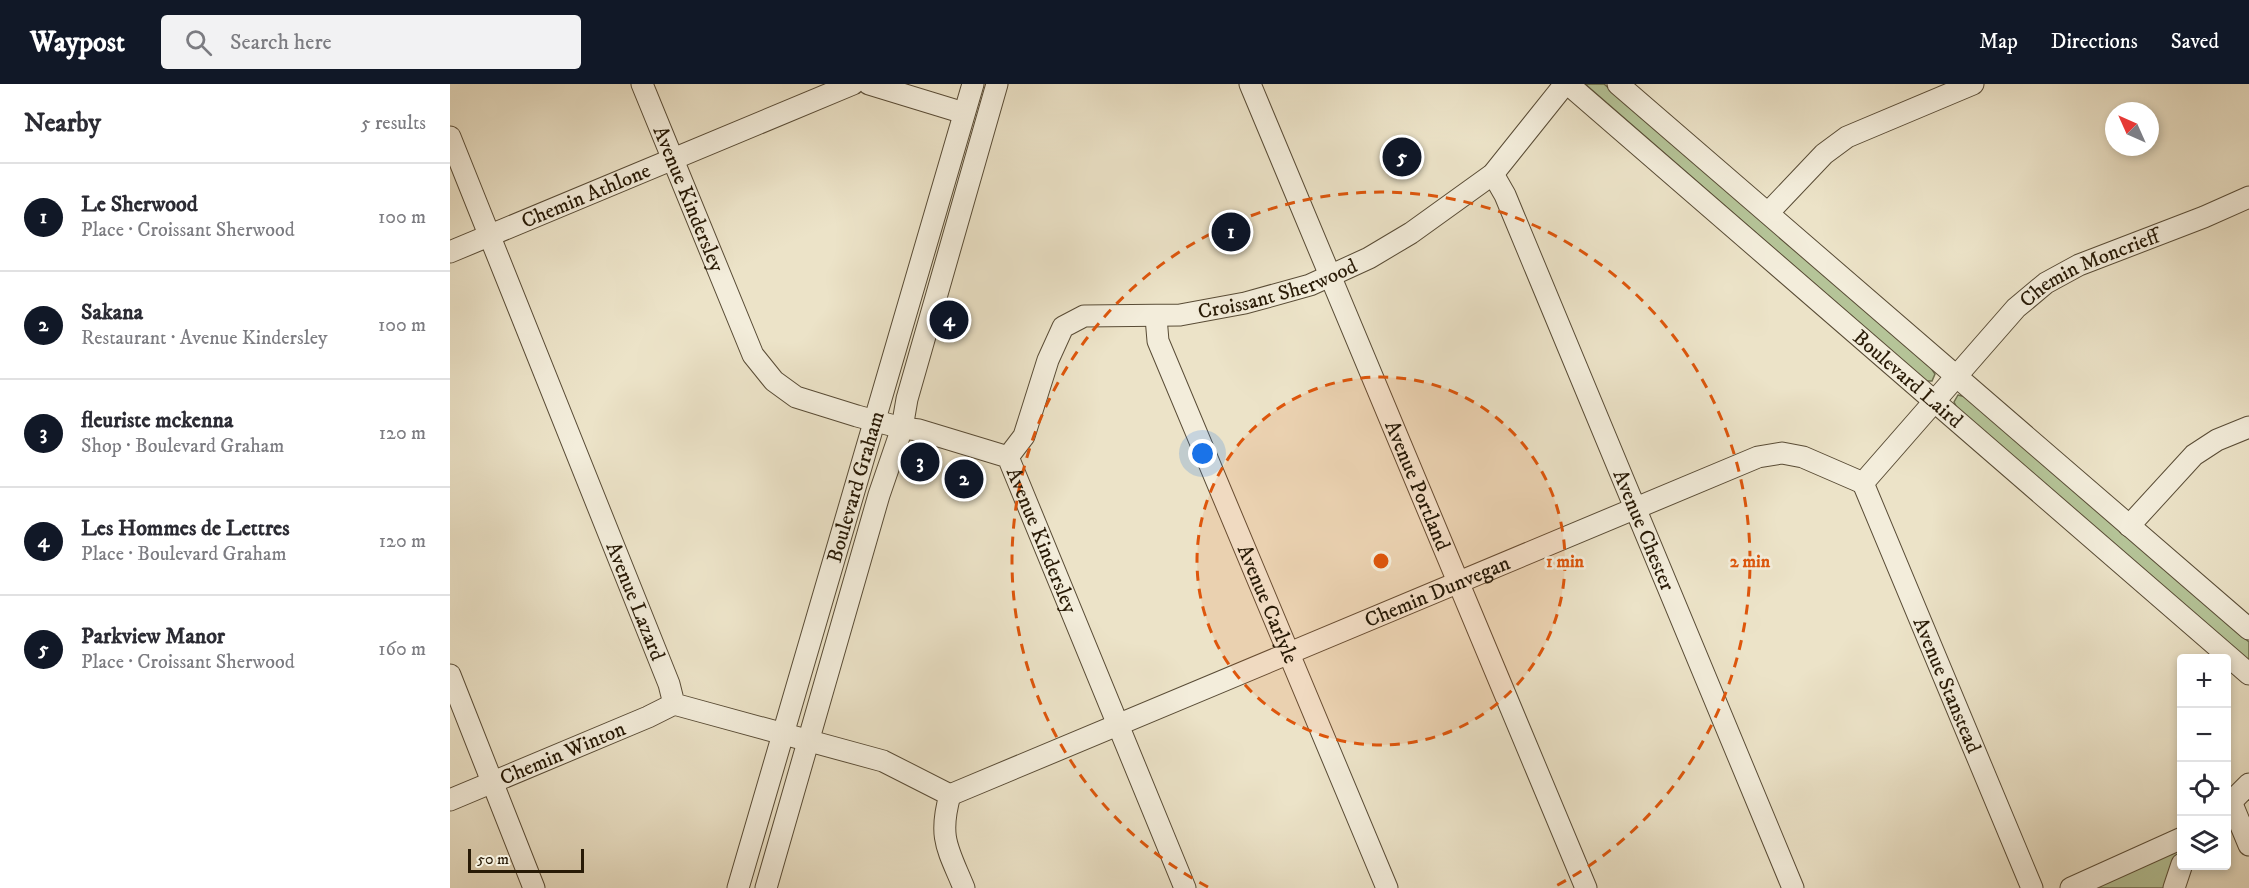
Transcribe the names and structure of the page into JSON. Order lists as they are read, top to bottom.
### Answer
{
  "streets": {
    "street": [
      "Chemin Athlone",
      "Avenue Kindersley",
      "Chemin Moncrieff",
      "Croissant Sherwood",
      "Boulevard Laird",
      "Boulevard Graham",
      "Avenue Portland",
      "Avenue Chester",
      "Chemin Dunvegan",
      "Avenue Lazard",
      "Avenue Carlyle",
      "Avenue Stanstead",
      "Chemin Winton"
    ]
  },
  "crossings": [
    ["Chemin Athlone", "Avenue Kindersley"],
    ["Chemin Athlone", "Avenue Lazard"],
    ["Avenue Kindersley", "Croissant Sherwood"],
    ["Avenue Kindersley", "Boulevard Graham"],
    ["Avenue Kindersley", "Chemin Dunvegan"],
    ["Chemin Moncrieff", "Boulevard Laird"],
    ["Croissant Sherwood", "Boulevard Laird"],
    ["Croissant Sherwood", "Avenue Portland"],
    ["Croissant Sherwood", "Avenue Chester"],
    ["Croissant Sherwood", "Avenue Carlyle"],
    ["Avenue Portland", "Chemin Dunvegan"],
    ["Avenue Chester", "Chemin Dunvegan"],
    ["Chemin Dunvegan", "Avenue Carlyle"],
    ["Chemin Dunvegan", "Avenue Stanstead"],
    ["Avenue Lazard", "Chemin Winton"]
  ],
  "scale_bar": "50 m",
  "north": "top left",
  "page": {
    "header": "Waypost",
    "search": "Search here",
    "nav": ["Map", "Directions", "Saved"],
    "heading": ["Nearby", "5 results"],
    "pins": [
      "5",
      "1",
      "4",
      "3",
      "2"
    ],
    "list": [
      {
        "mark": "1",
        "name": "Le Sherwood",
        "note": "Place · Croissant Sherwood",
        "value": "100 m"
      },
      {
        "mark": "2",
        "name": "Sakana",
        "note": "Restaurant · Avenue Kindersley",
        "value": "100 m"
      },
      {
        "mark": "3",
        "name": "fleuriste mckenna",
        "note": "Shop · Boulevard Graham",
        "value": "120 m"
      },
      {
        "mark": "4",
        "name": "Les Hommes de Lettres",
        "note": "Place · Boulevard Graham",
        "value": "120 m"
      },
      {
        "mark": "5",
        "name": "Parkview Manor",
        "note": "Place · Croissant Sherwood",
        "value": "160 m"
      }
    ],
    "map_buttons": ["+", "−"],
    "scale": "50 m"
  },
  "rings": ["1 min", "2 min"]
}
